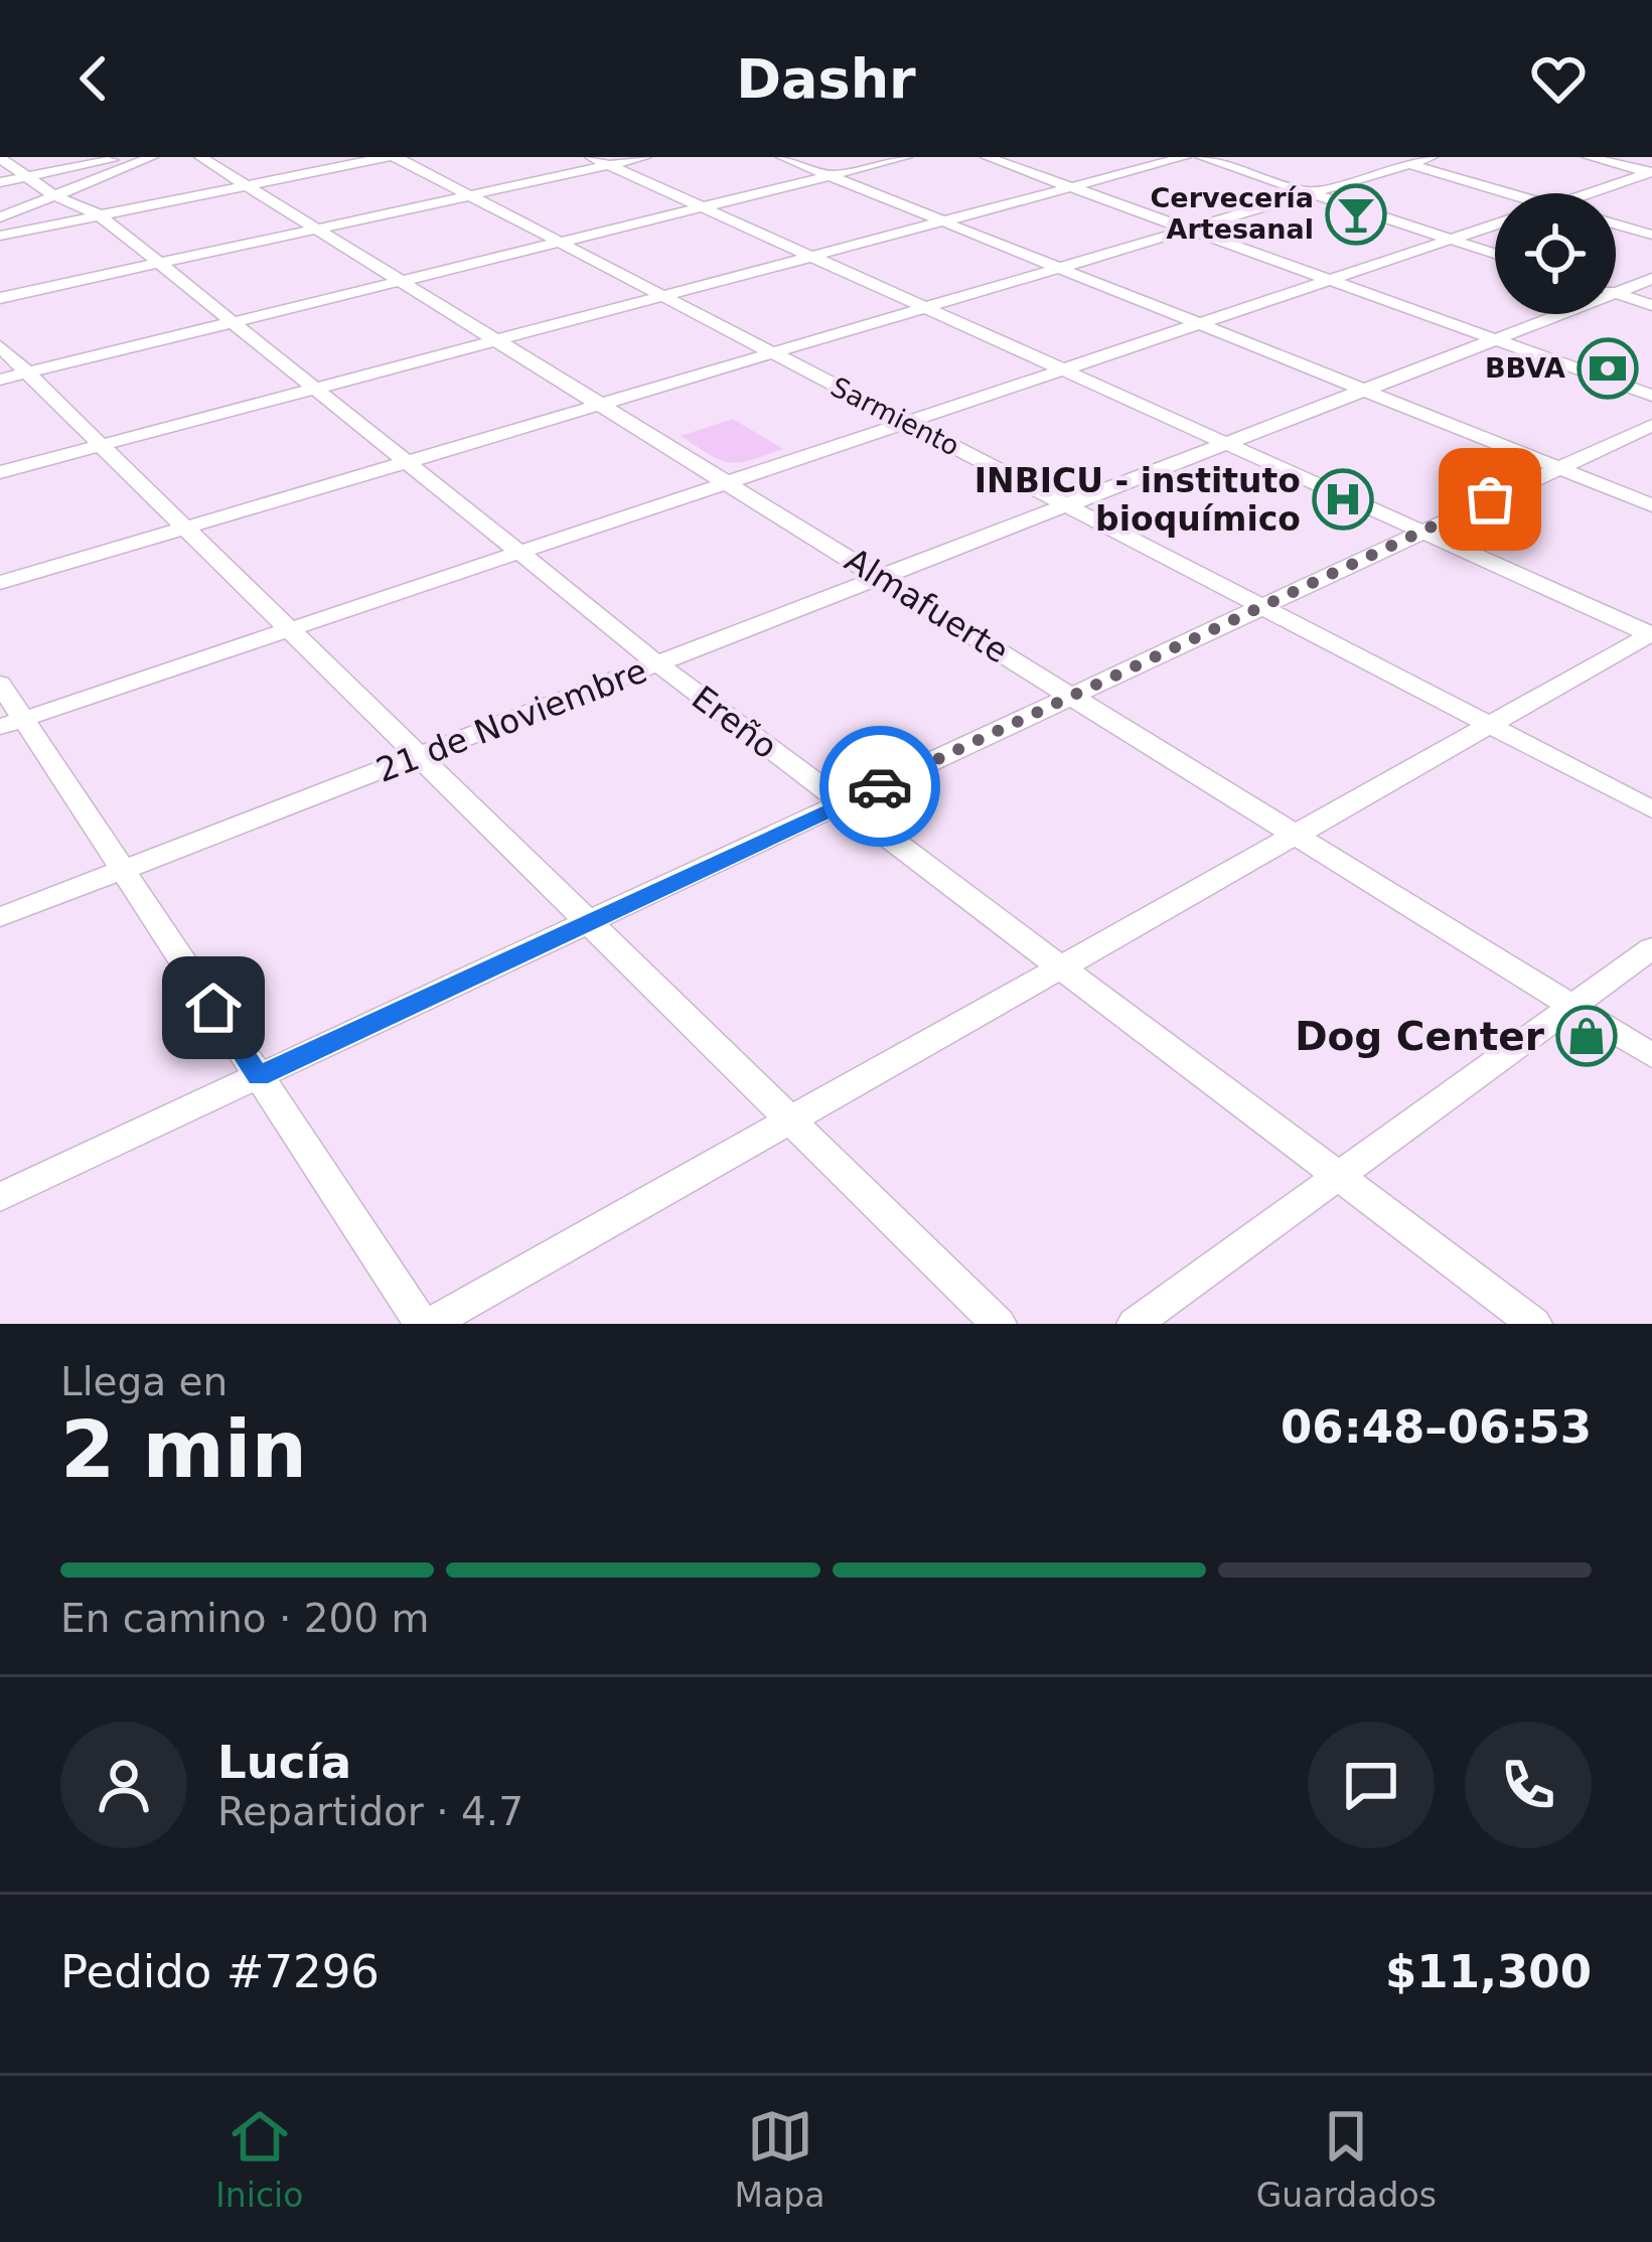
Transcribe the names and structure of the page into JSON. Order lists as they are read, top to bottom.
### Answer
{
  "streets": {
    "street": [
      "Sarmiento",
      "Almafuerte",
      "21 de Noviembre",
      "Ereño"
    ]
  },
  "crossings": [
    ["Sarmiento", "21 de Noviembre"],
    ["Almafuerte", "21 de Noviembre"],
    ["21 de Noviembre", "Ereño"]
  ],
  "places": {
    "bar": ["Cervecería Artesanal"],
    "bank": ["BBVA"],
    "hospital": ["INBICU - instituto bioquímico"],
    "shop": ["Dog Center"]
  },
  "page": {
    "header": "Dashr",
    "heading": ["2 min", "Llega en", "06:48–06:53"],
    "panel": [
      "Lucía",
      "Repartidor · 4.7",
      "Pedido #7296",
      "$11,300"
    ],
    "bar": "En camino · 200 m",
    "tabs": ["Inicio", "Mapa", "Guardados"]
  }
}
